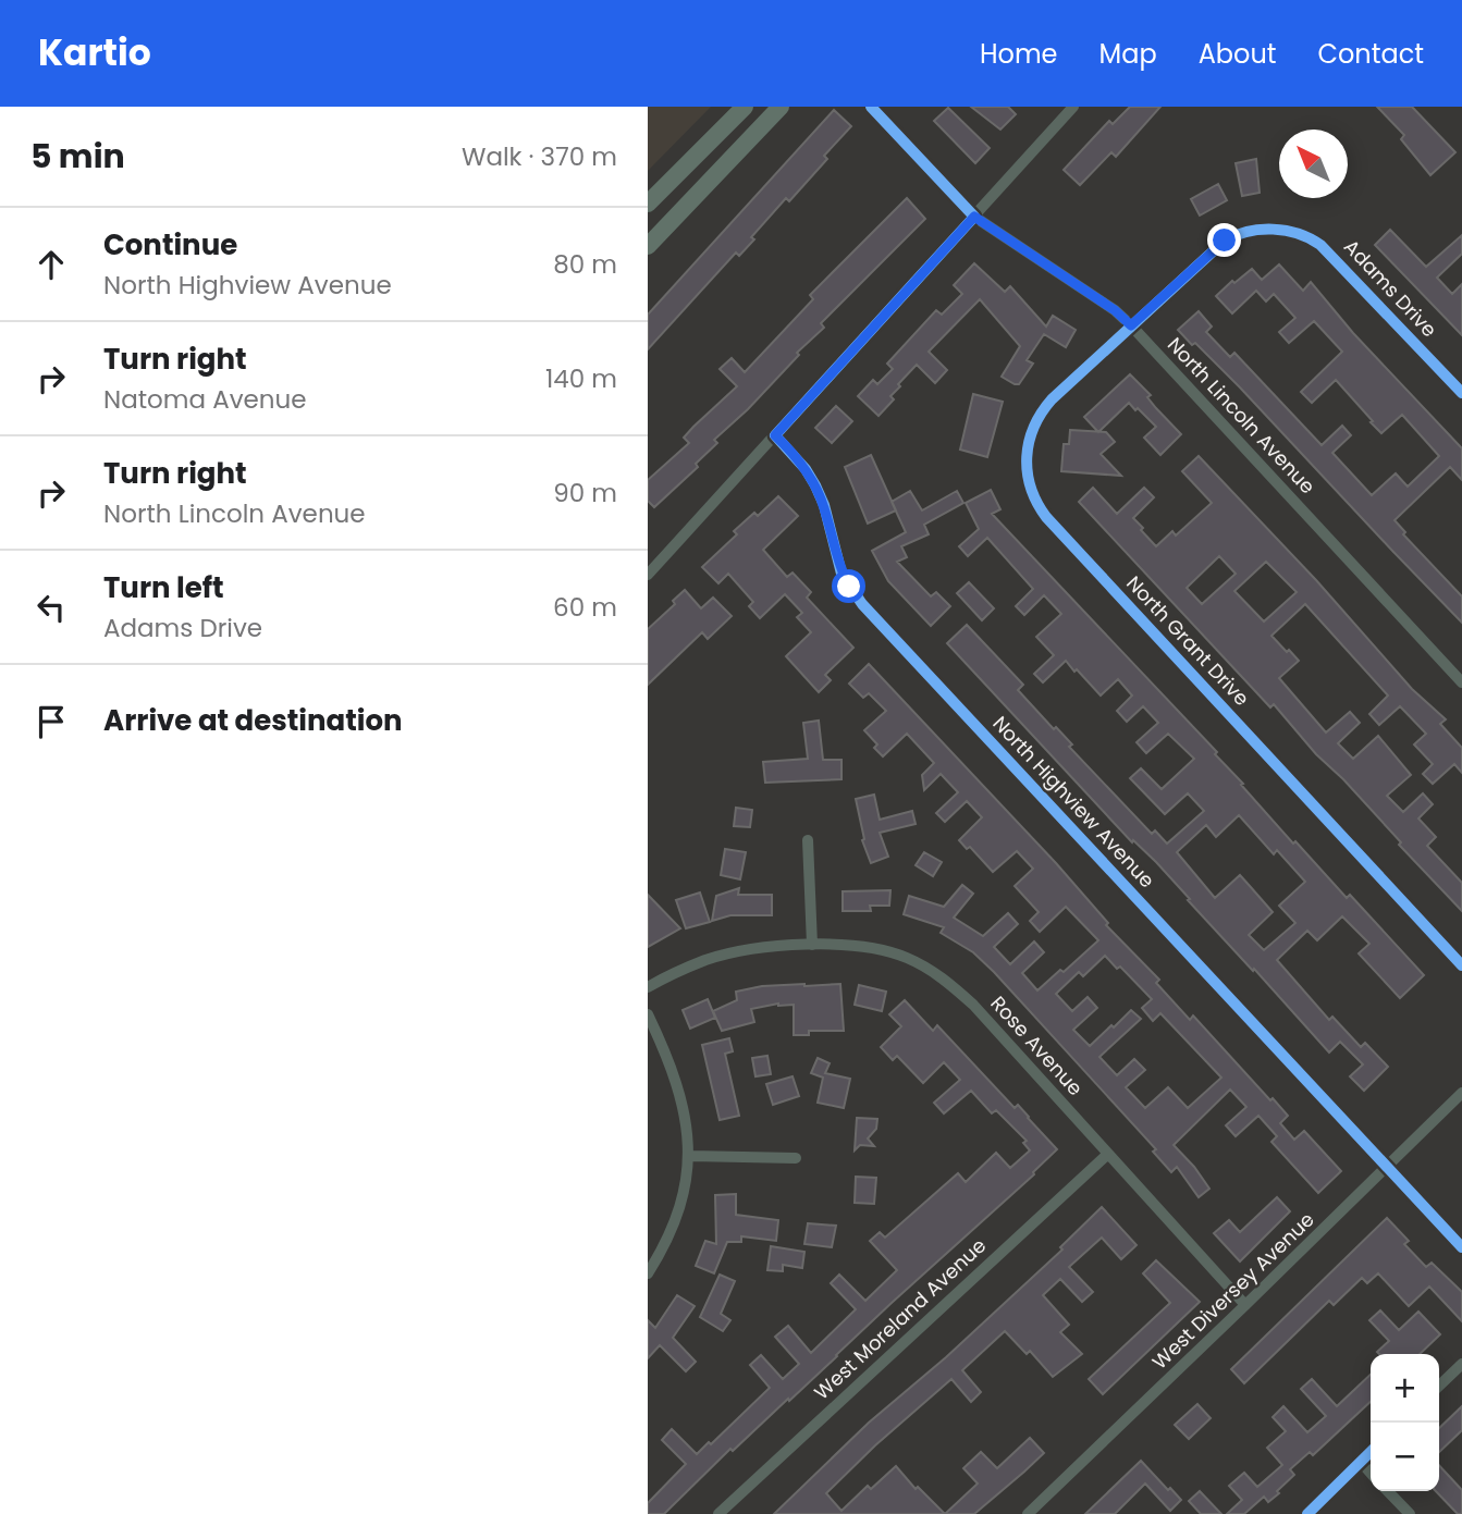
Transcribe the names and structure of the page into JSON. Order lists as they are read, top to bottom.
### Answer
{
  "streets": {
    "street": [
      "Adams Drive",
      "North Lincoln Avenue",
      "North Grant Drive",
      "North Highview Avenue",
      "Rose Avenue",
      "West Diversey Avenue",
      "West Moreland Avenue"
    ]
  },
  "crossings": [
    ["Adams Drive", "North Lincoln Avenue"],
    ["Adams Drive", "North Grant Drive"],
    ["North Lincoln Avenue", "North Grant Drive"],
    ["North Highview Avenue", "West Diversey Avenue"],
    ["Rose Avenue", "West Diversey Avenue"],
    ["Rose Avenue", "West Moreland Avenue"]
  ],
  "north": "top left",
  "page": {
    "header": "Kartio",
    "nav": [
      "Home",
      "Map",
      "About",
      "Contact"
    ],
    "heading": ["5 min", "Walk · 370 m"],
    "list": [
      ["Continue", "North Highview Avenue", "80 m"],
      ["Turn right", "Natoma Avenue", "140 m"],
      ["Turn right", "North Lincoln Avenue", "90 m"],
      ["Turn left", "Adams Drive", "60 m"],
      "Arrive at destination"
    ],
    "map_buttons": ["+", "−"]
  }
}
